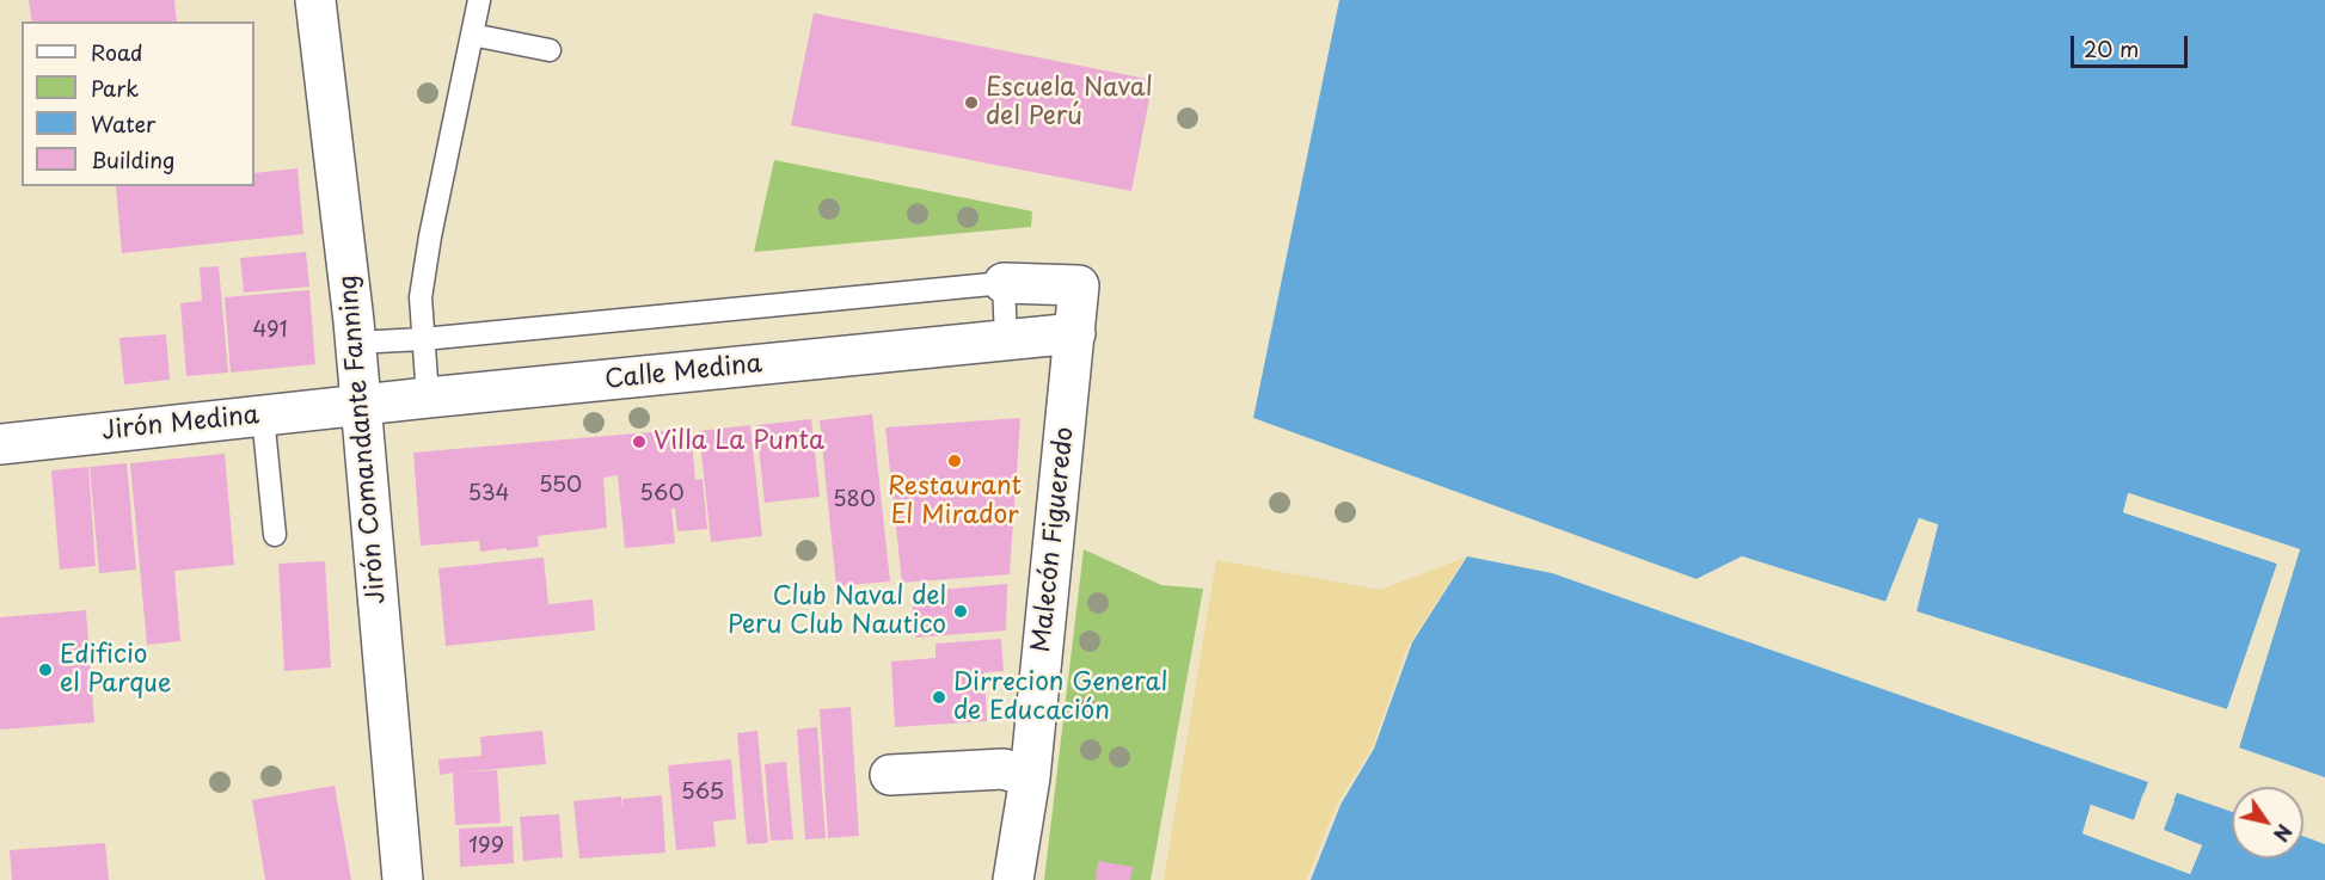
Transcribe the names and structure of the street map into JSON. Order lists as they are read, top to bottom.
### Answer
{
  "streets": {
    "street": [
      "Calle Medina",
      "Jirón Medina",
      "Jirón Comandante Fanning",
      "Malecón Figueredo"
    ]
  },
  "crossings": [
    ["Calle Medina", "Jirón Medina"],
    ["Calle Medina", "Jirón Comandante Fanning"],
    ["Calle Medina", "Malecón Figueredo"],
    ["Jirón Medina", "Jirón Comandante Fanning"]
  ],
  "places": [
    "Escuela Naval del Perú",
    "Villa La Punta",
    "Restaurant El Mirador",
    "Club Naval del Peru Club Nautico",
    "Edificio el Parque",
    "Dirrecion General de Educación"
  ],
  "house_numbers": [
    "491",
    "550",
    "534",
    "560",
    "580",
    "565",
    "199"
  ],
  "legend": [
    "Road",
    "Park",
    "Water",
    "Building"
  ],
  "scale_bar": "20 m",
  "north": "bottom right"
}
